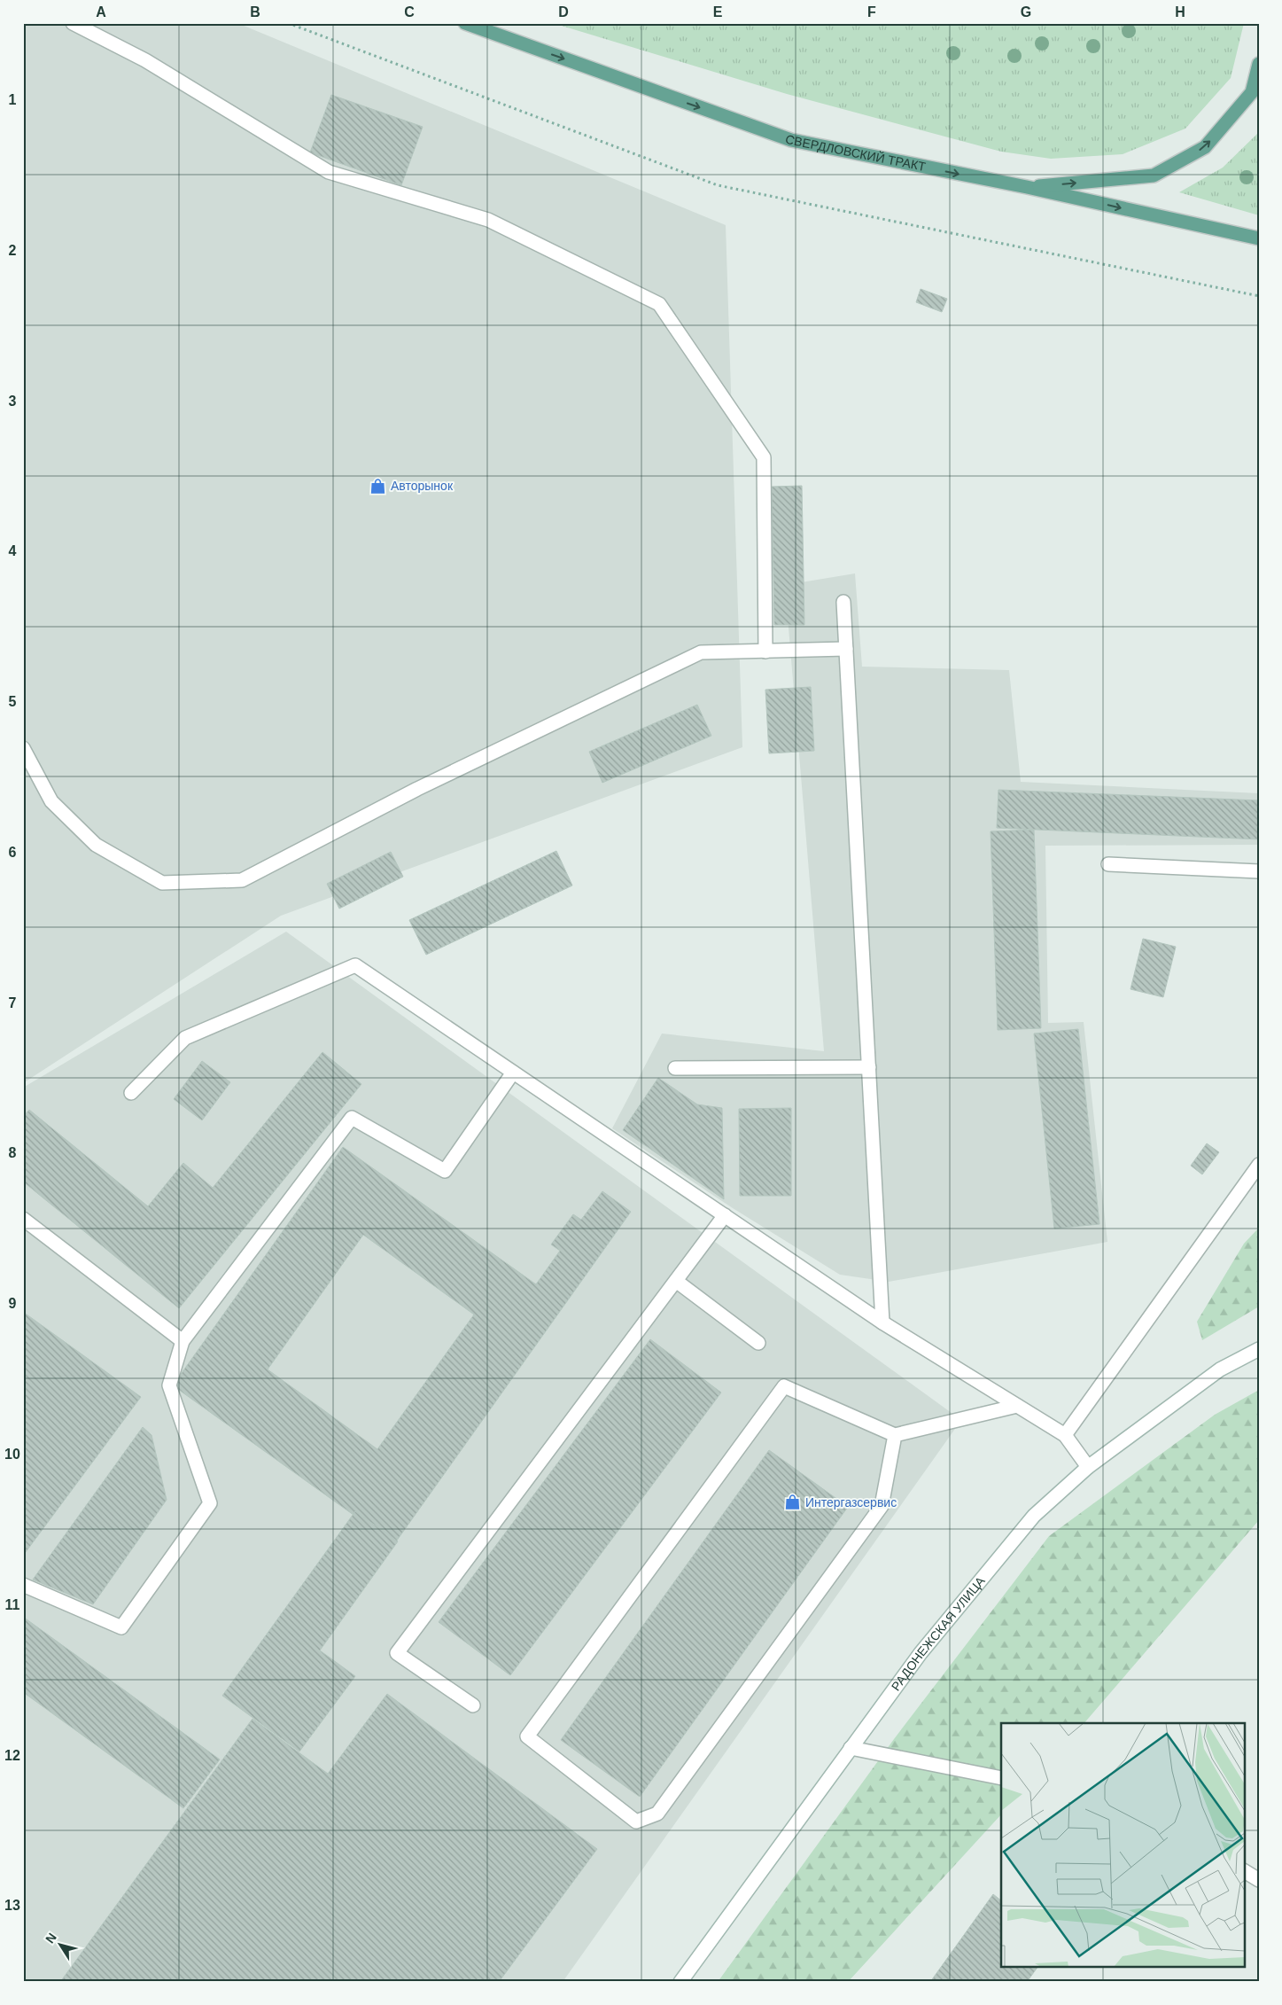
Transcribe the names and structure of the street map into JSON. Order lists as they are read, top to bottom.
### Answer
{
  "streets": {
    "main road": ["СВЕРДЛОВСКИЙ ТРАКТ"],
    "street": ["РАДОНЕЖСКАЯ УЛИЦА"]
  },
  "one_way": ["СВЕРДЛОВСКИЙ ТРАКТ"],
  "places": {
    "shop": ["Авторынок", "Интергазсервис"]
  },
  "north": "top left",
  "grid": {
    "columns": [
      "A",
      "B",
      "C",
      "D",
      "E",
      "F",
      "G",
      "H"
    ],
    "rows": [
      "1",
      "2",
      "3",
      "4",
      "5",
      "6",
      "7",
      "8",
      "9",
      "10",
      "11",
      "12",
      "13"
    ]
  }
}
